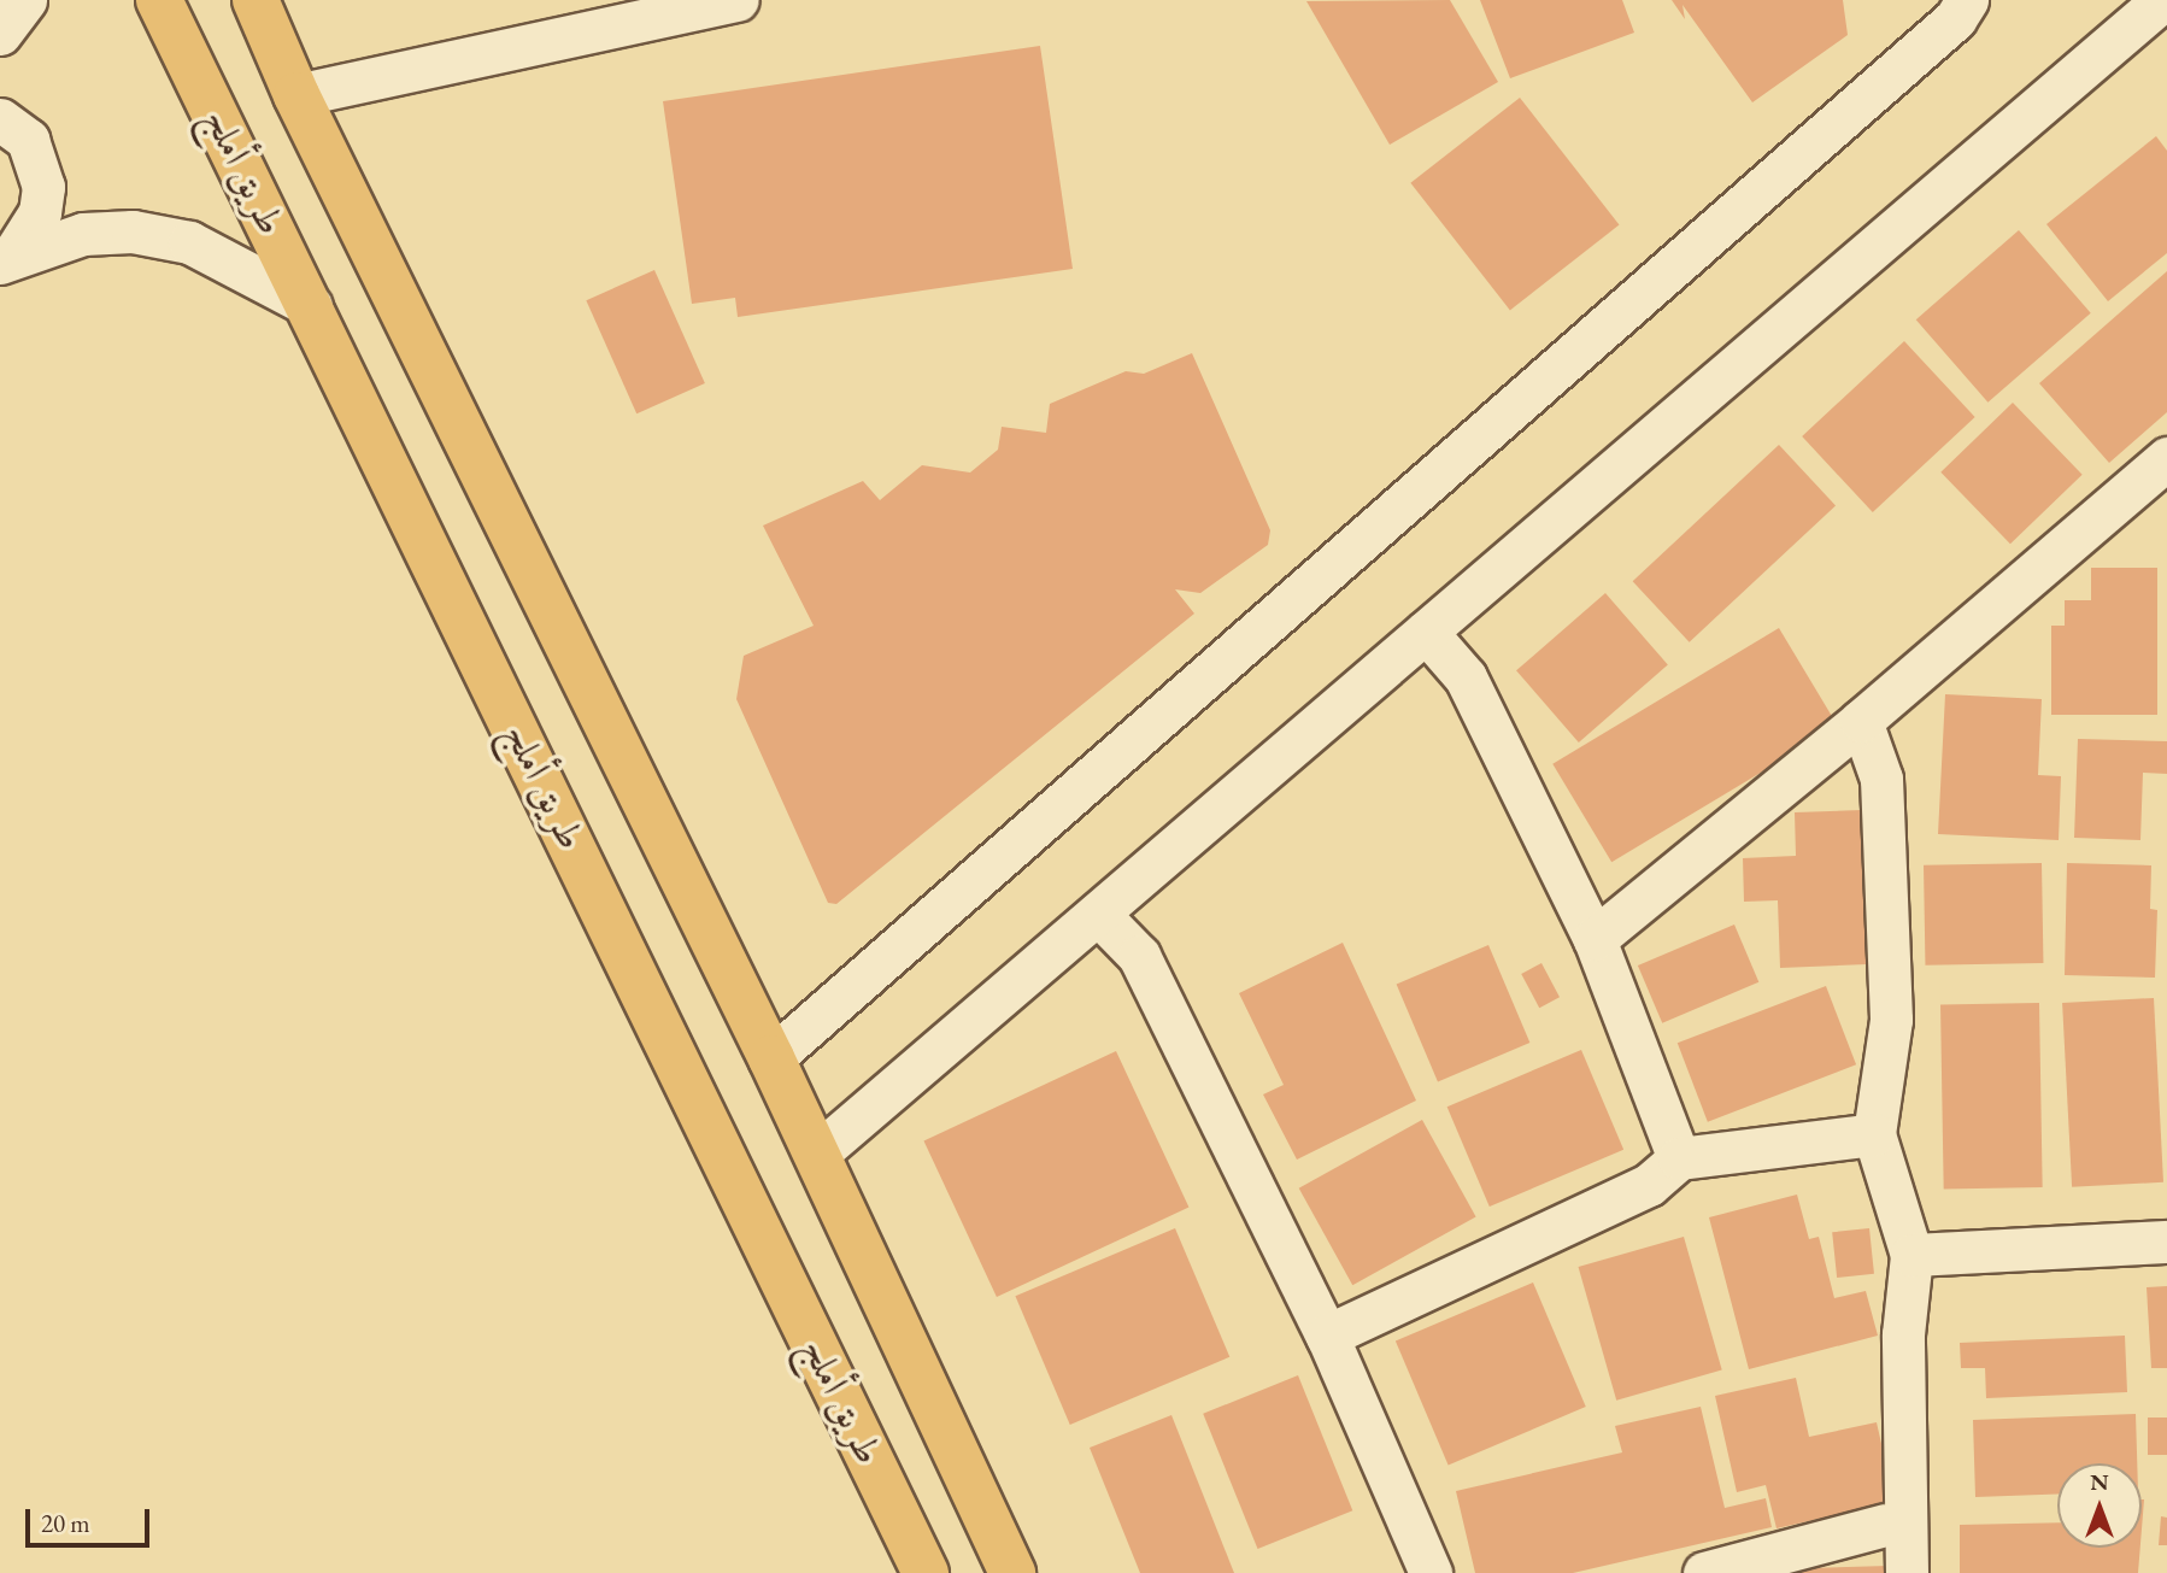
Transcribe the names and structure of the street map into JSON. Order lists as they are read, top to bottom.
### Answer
{
  "streets": {
    "highway": ["طريق أملج"]
  },
  "scale_bar": "20 m",
  "north": "top"
}
